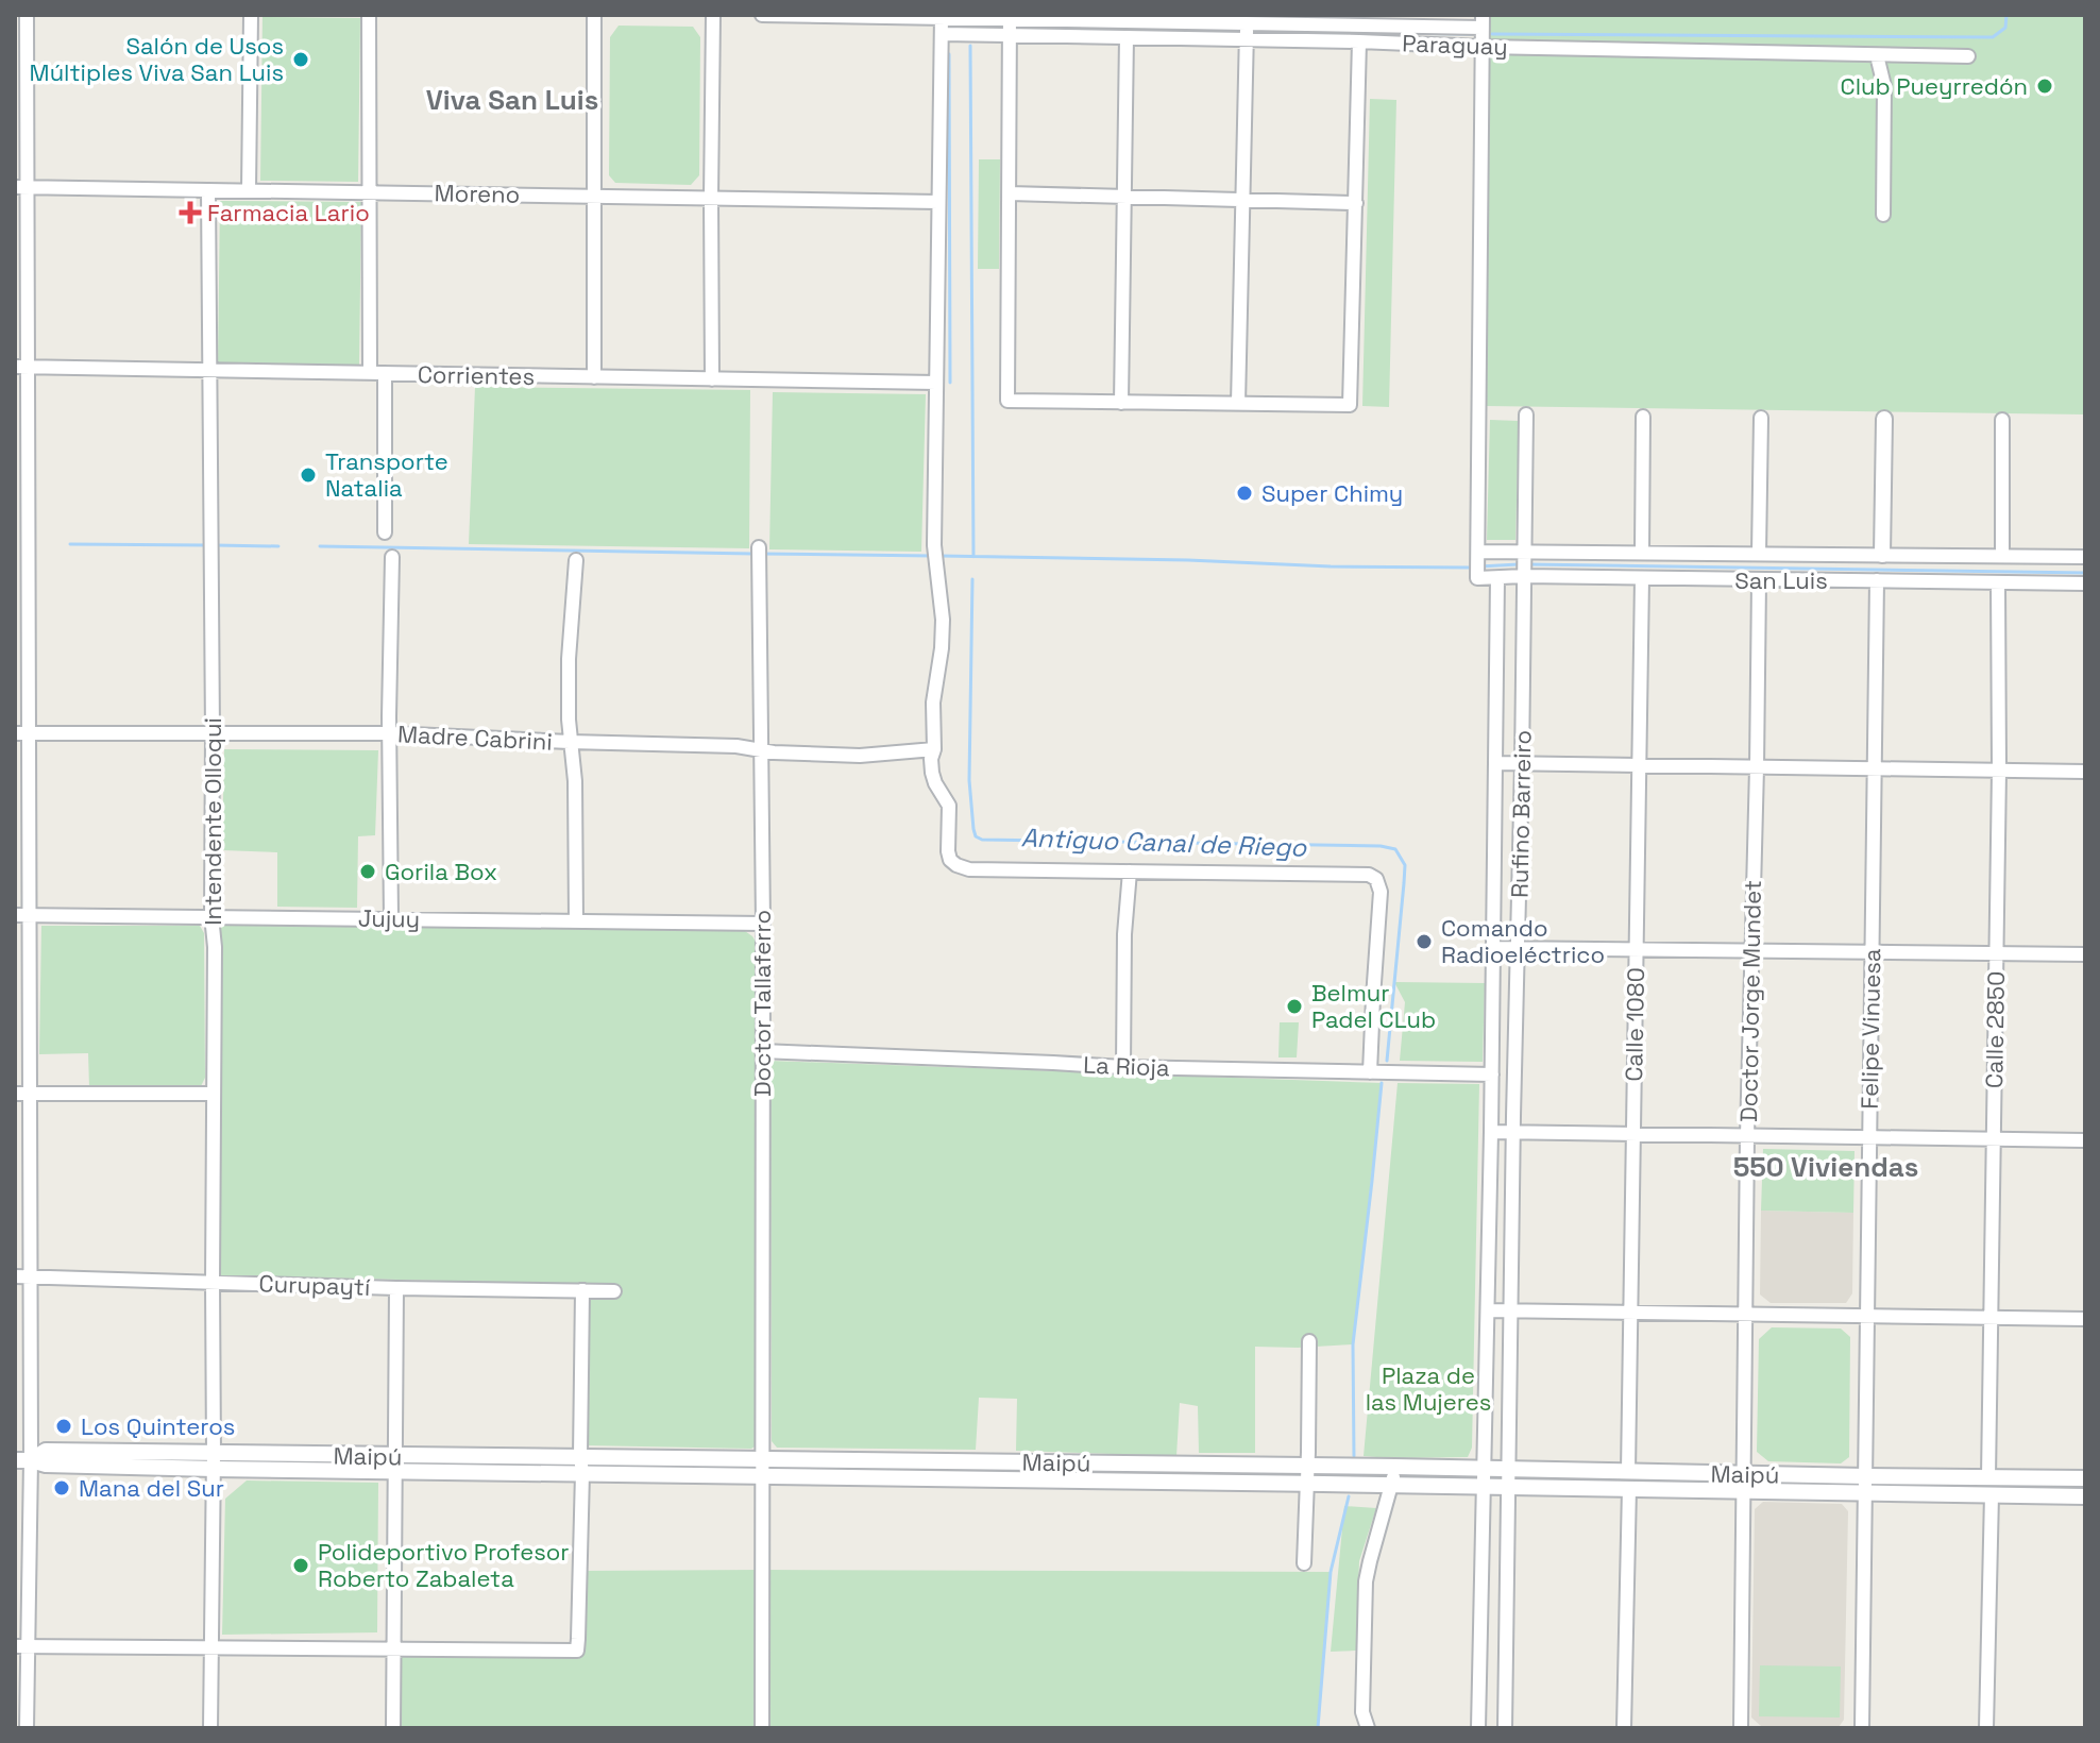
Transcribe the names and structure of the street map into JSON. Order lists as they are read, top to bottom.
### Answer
{
  "streets": {
    "street": [
      "Paraguay",
      "Moreno",
      "Corrientes",
      "San Luis",
      "Madre Cabrini",
      "Rufino Barreiro",
      "Intendente Olloqui",
      "Jujuy",
      "Doctor Jorge Mundet",
      "Doctor Tallaferro",
      "Calle 1080",
      "Felipe Vinuesa",
      "Calle 2850",
      "La Rioja",
      "Curupaytí",
      "Maipú"
    ]
  },
  "crossings": [
    ["Moreno", "Intendente Olloqui"],
    ["Corrientes", "Intendente Olloqui"],
    ["San Luis", "Rufino Barreiro"],
    ["San Luis", "Doctor Jorge Mundet"],
    ["San Luis", "Calle 1080"],
    ["San Luis", "Felipe Vinuesa"],
    ["San Luis", "Calle 2850"],
    ["Madre Cabrini", "Intendente Olloqui"],
    ["Madre Cabrini", "Doctor Tallaferro"],
    ["Rufino Barreiro", "La Rioja"],
    ["Rufino Barreiro", "Maipú"],
    ["Intendente Olloqui", "Jujuy"],
    ["Intendente Olloqui", "Curupaytí"],
    ["Intendente Olloqui", "Maipú"],
    ["Jujuy", "Doctor Tallaferro"],
    ["Doctor Jorge Mundet", "Maipú"],
    ["Doctor Tallaferro", "La Rioja"],
    ["Doctor Tallaferro", "Maipú"],
    ["Calle 1080", "Maipú"],
    ["Felipe Vinuesa", "Maipú"],
    ["Calle 2850", "Maipú"]
  ],
  "districts": ["Viva San Luis", "550 Viviendas"],
  "water": ["Antiguo Canal de Riego"],
  "parks": ["Plaza de las Mujeres"],
  "places": {
    "other": [
      "Salón de Usos Múltiples Viva San Luis",
      "Club Pueyrredón",
      "Transporte Natalia",
      "Super Chimy",
      "Gorila Box",
      "Comando Radioeléctrico",
      "Belmur Padel CLub",
      "Los Quinteros",
      "Mana del Sur",
      "Polideportivo Profesor Roberto Zabaleta"
    ],
    "health": ["Farmacia Lario"]
  }
}
